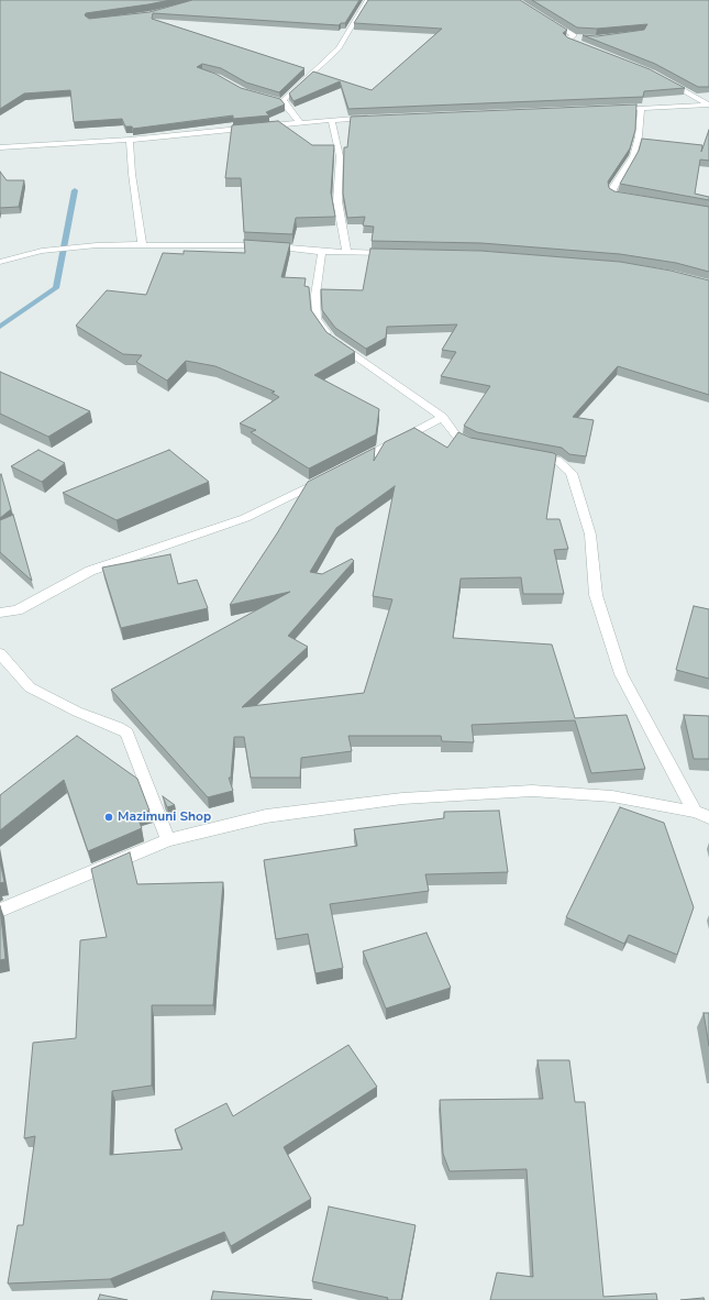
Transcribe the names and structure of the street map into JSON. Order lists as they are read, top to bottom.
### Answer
{
  "places": ["Mazimuni Shop"]
}
